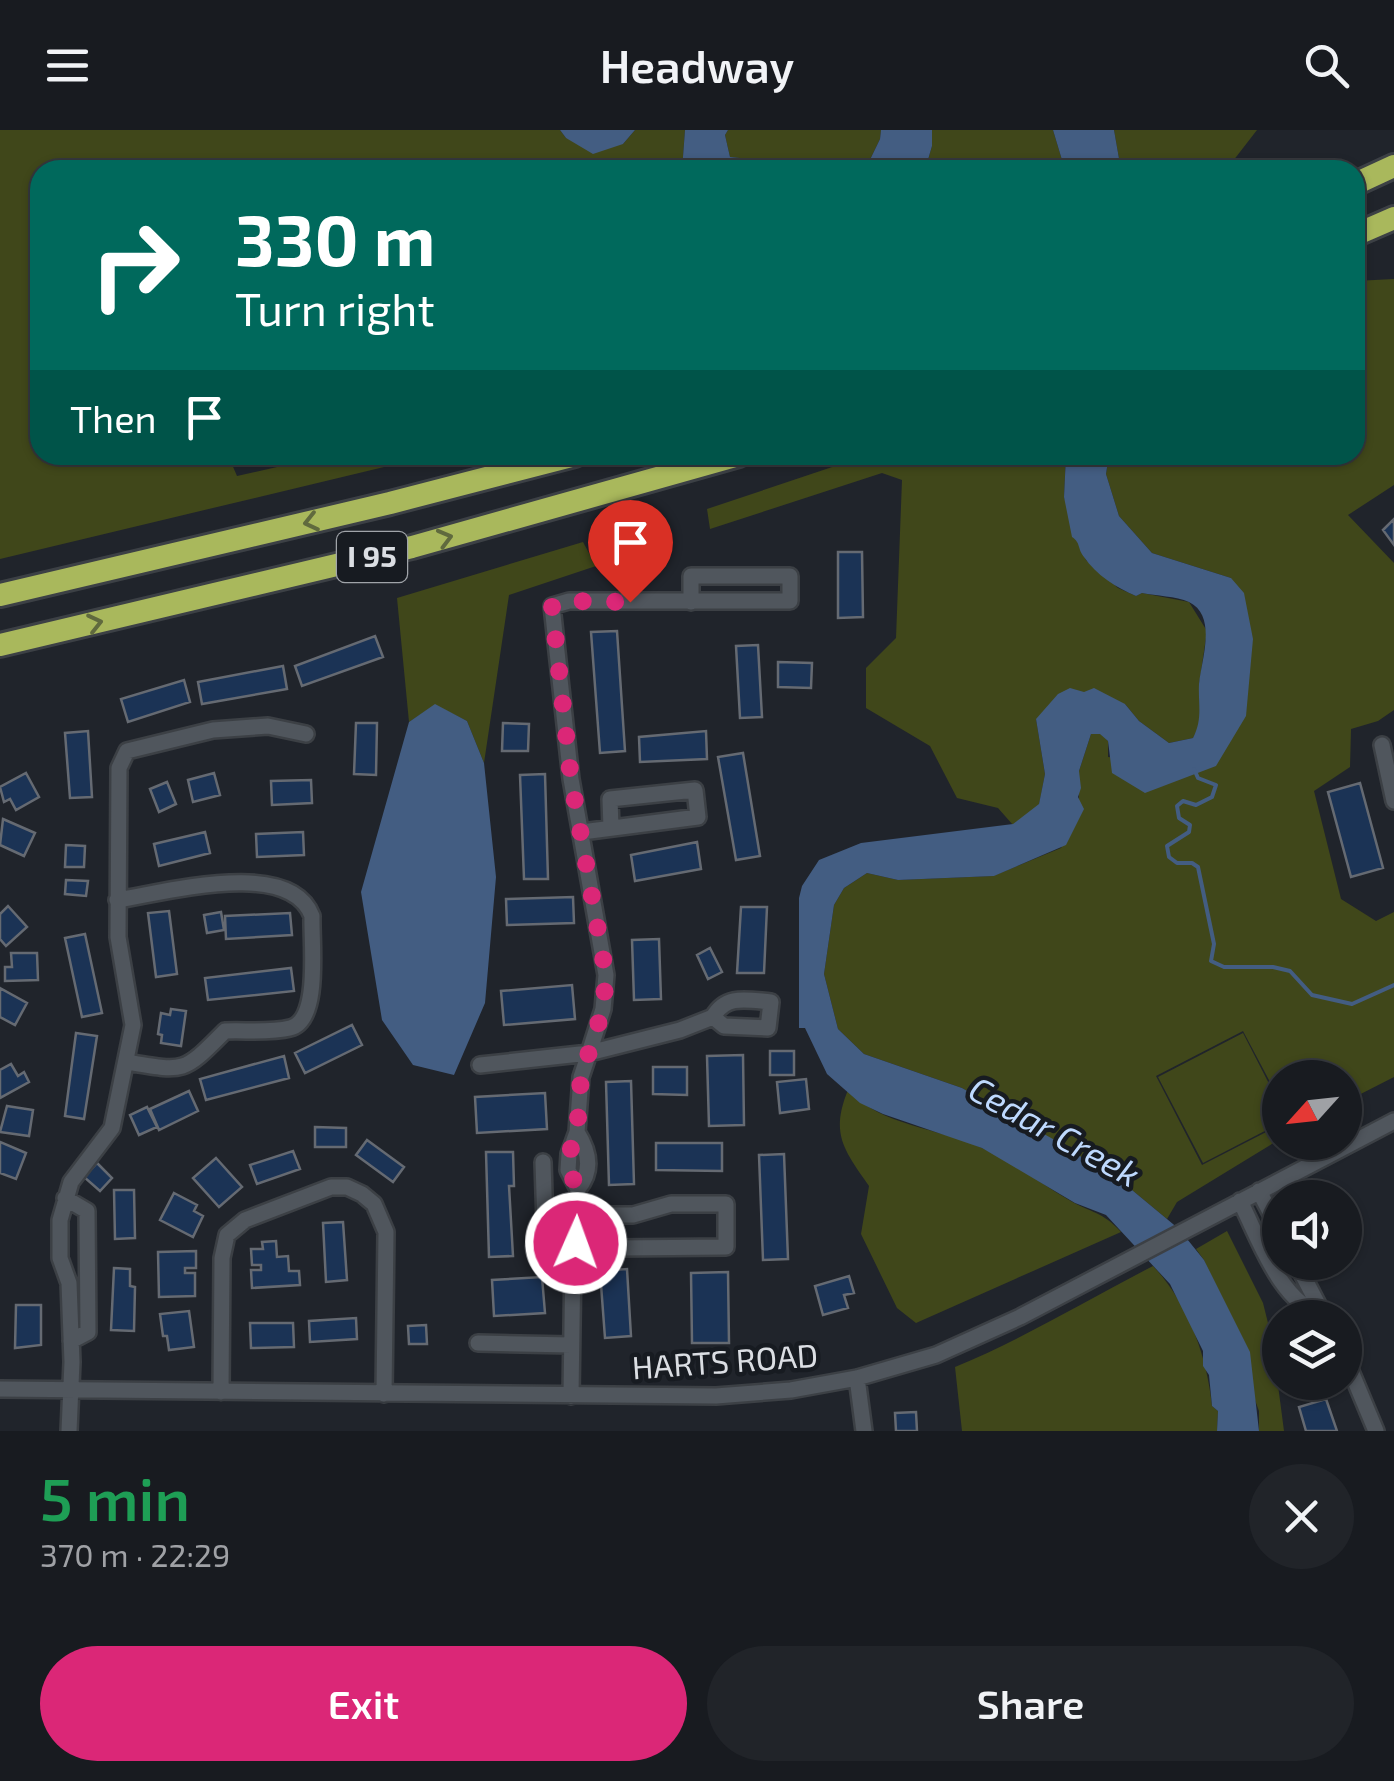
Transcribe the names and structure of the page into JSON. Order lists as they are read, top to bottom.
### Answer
{
  "streets": {
    "highway": ["I 95"],
    "street": ["HARTS ROAD"]
  },
  "water": ["Cedar Creek"],
  "north": "bottom left",
  "page": {
    "header": "Headway",
    "turn": ["330 m", "Turn right"],
    "then": "Then",
    "heading": ["5 min", "370 m · 22:29"],
    "buttons": ["Exit", "Share"]
  }
}
